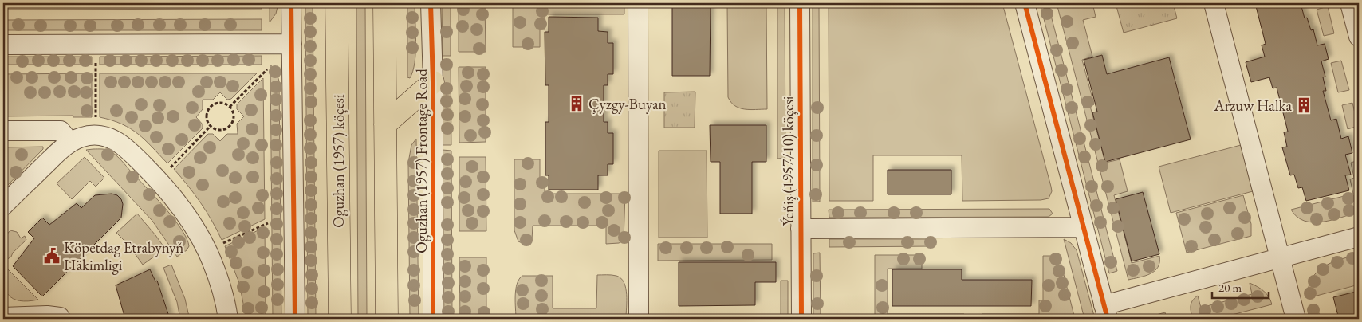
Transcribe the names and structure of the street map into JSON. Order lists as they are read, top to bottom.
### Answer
{
  "streets": {
    "main road": ["Oguzhan (1957) köçesi"],
    "street": ["Oguzhan (1957) Frontage Road", "Ýeňiş (1957/10) köçesi"]
  },
  "places": {
    "building": ["Çyzgy-Buyan", "Arzuw Halka"],
    "public building": ["Köpetdag Etrabynyň Häkimligi"]
  },
  "scale_bar": "20 m"
}
